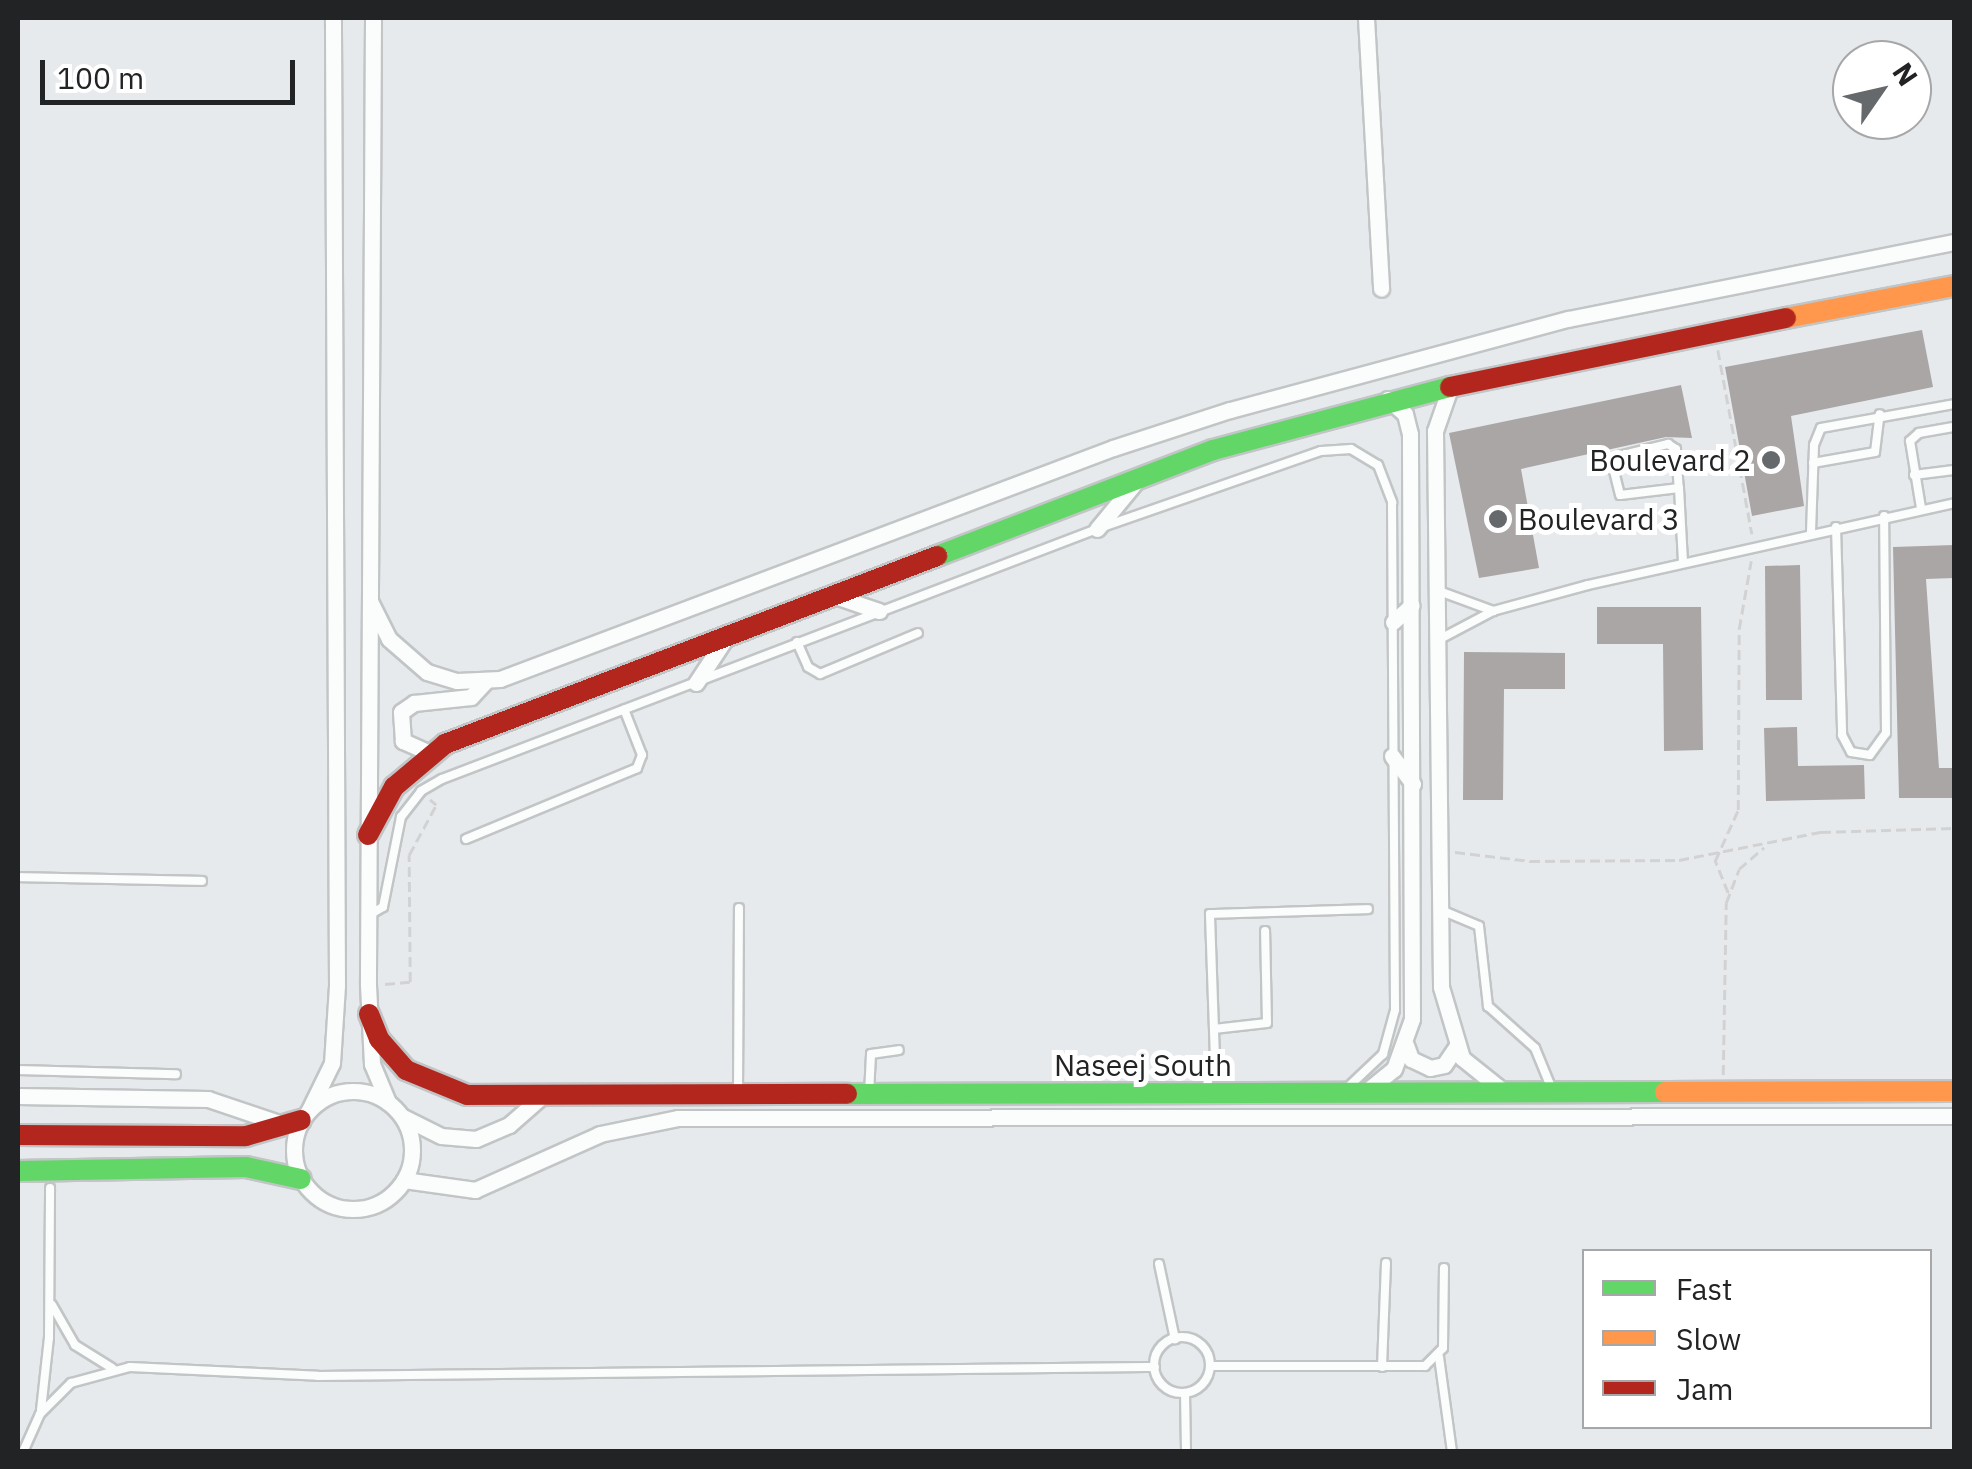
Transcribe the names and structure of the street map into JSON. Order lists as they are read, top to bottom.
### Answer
{
  "streets": {
    "street": ["Naseej South"]
  },
  "places": ["Boulevard 2", "Boulevard 3"],
  "legend": ["Fast", "Slow", "Jam"],
  "scale_bar": "100 m",
  "north": "top right"
}
